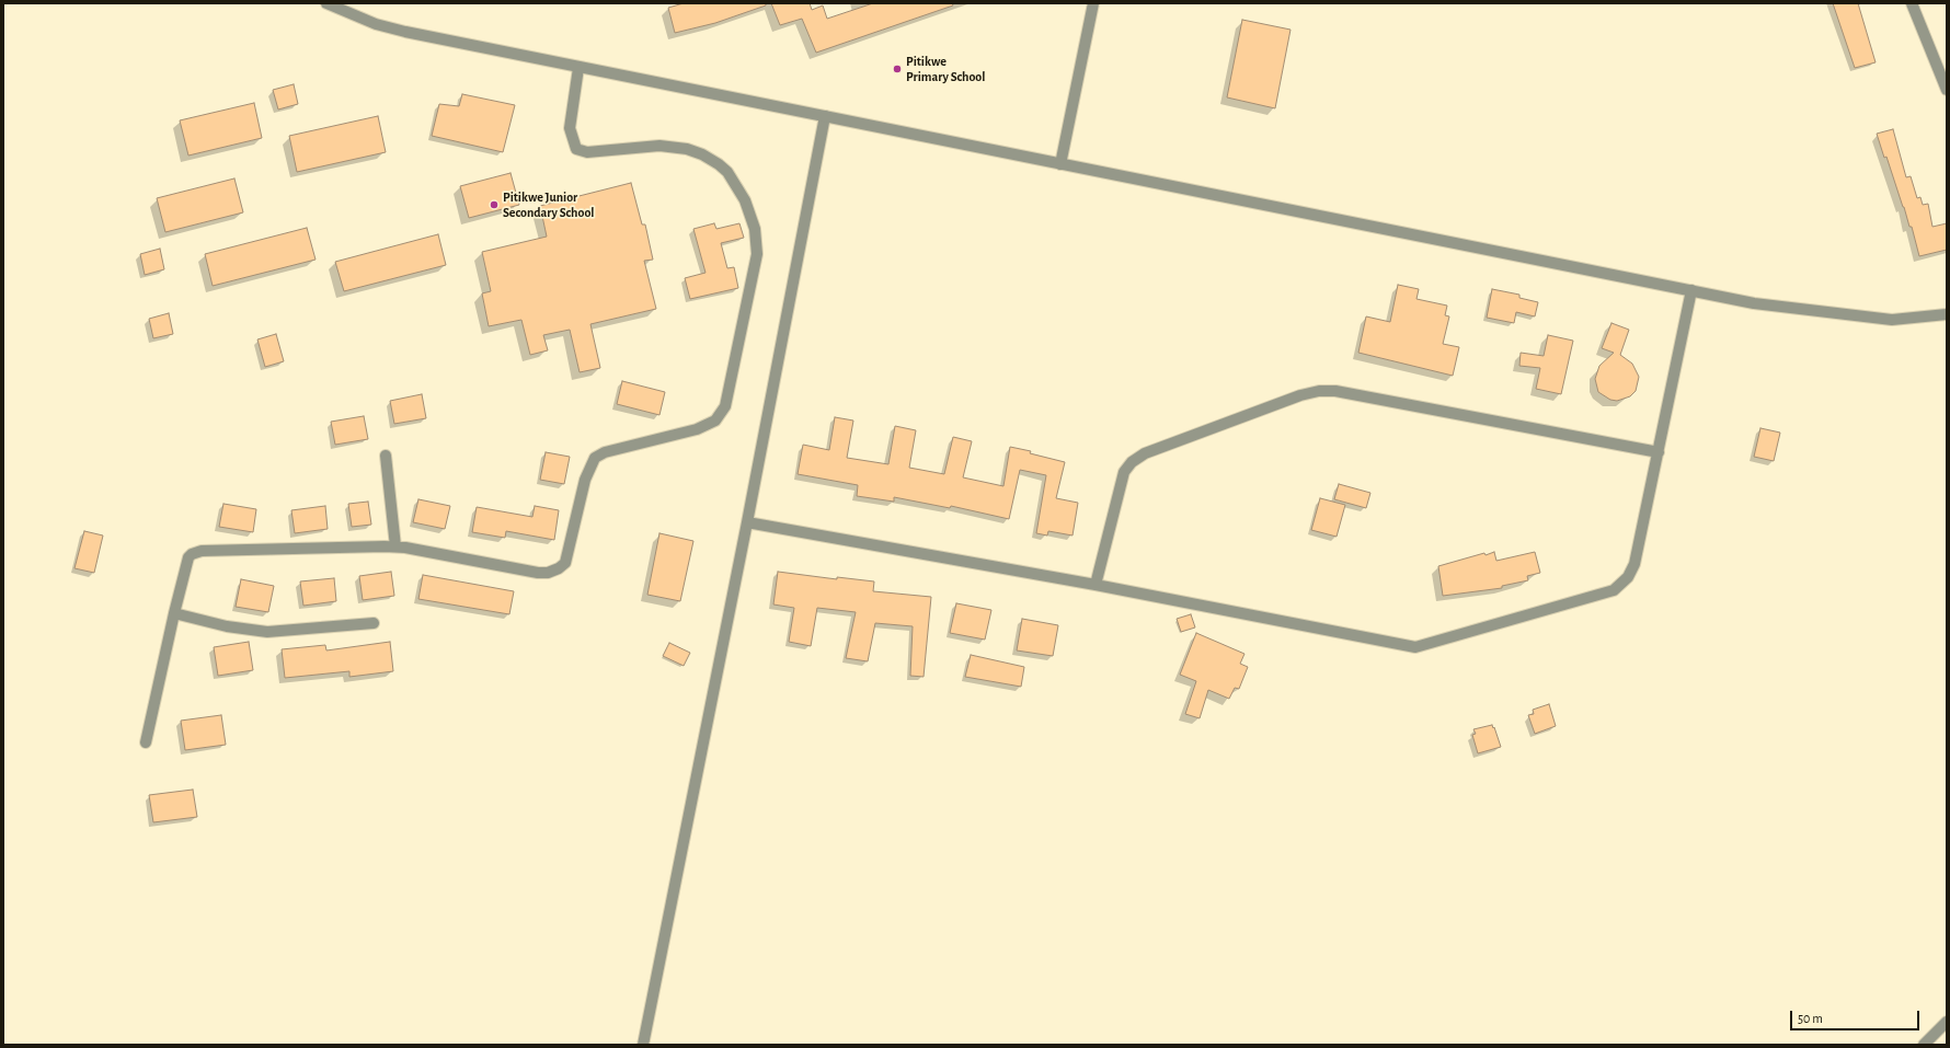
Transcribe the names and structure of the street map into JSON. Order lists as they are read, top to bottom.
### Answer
{
  "places": ["Pitikwe Primary School", "Pitikwe Junior Secondary School"],
  "scale_bar": "50 m"
}
